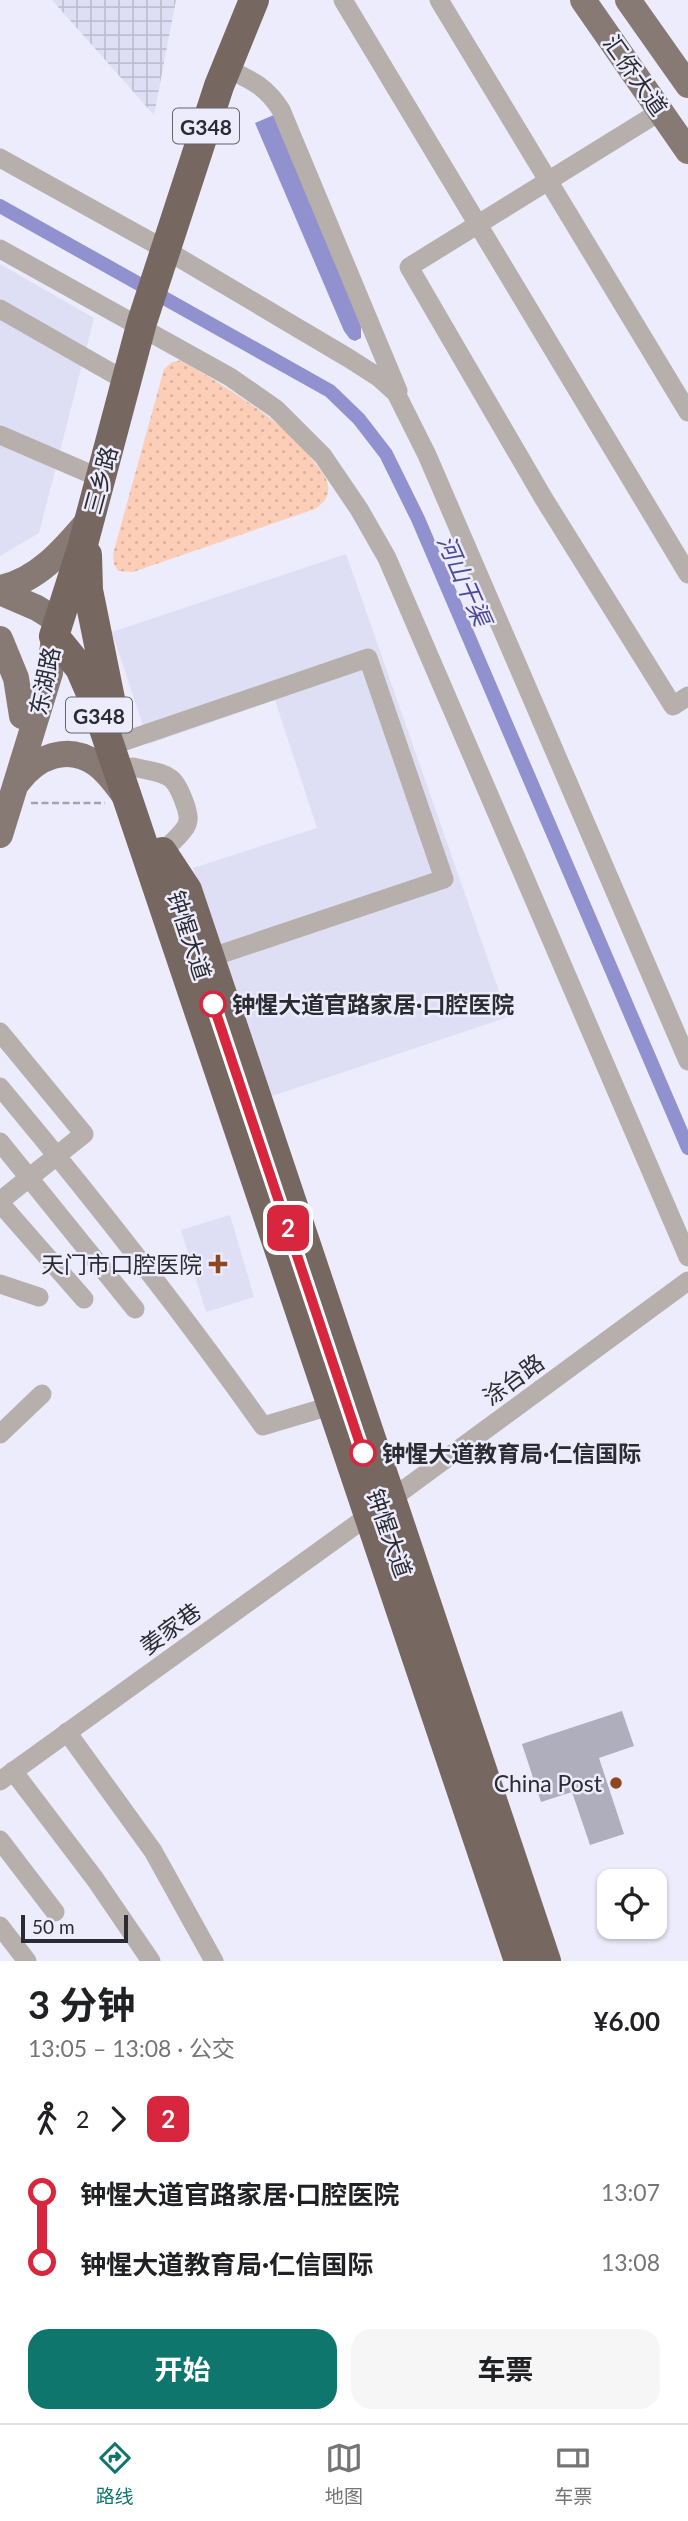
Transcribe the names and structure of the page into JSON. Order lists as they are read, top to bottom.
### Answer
{
  "streets": {
    "highway": ["G348", "三乡路", "钟惺大道"],
    "main road": ["汇侨大道", "东湖路"],
    "street": ["涂台路", "姜家巷"]
  },
  "crossings": [
    ["G348", "三乡路"],
    ["三乡路", "东湖路"],
    ["三乡路", "钟惺大道"],
    ["东湖路", "钟惺大道"],
    ["钟惺大道", "涂台路"],
    ["钟惺大道", "姜家巷"],
    ["涂台路", "姜家巷"]
  ],
  "water": ["河山干渠"],
  "places": {
    "other": ["钟惺大道官路家居·口腔医院", "钟惺大道教育局·仁信国际", "China Post"],
    "health": ["天门市口腔医院"]
  },
  "lines": ["bus line 2"],
  "scale_bar": "50 m",
  "page": {
    "on_map": "2",
    "scale": "50 m",
    "heading": ["3 分钟", "13:05 – 13:08 · 公交", "¥6.00"],
    "legs": ["2", "2"],
    "list": [
      {
        "name": "钟惺大道官路家居·口腔医院",
        "value": "13:07"
      },
      {
        "name": "钟惺大道教育局·仁信国际",
        "value": "13:08"
      }
    ],
    "buttons": ["开始", "车票"],
    "tabs": ["路线", "地图", "车票"]
  }
}
